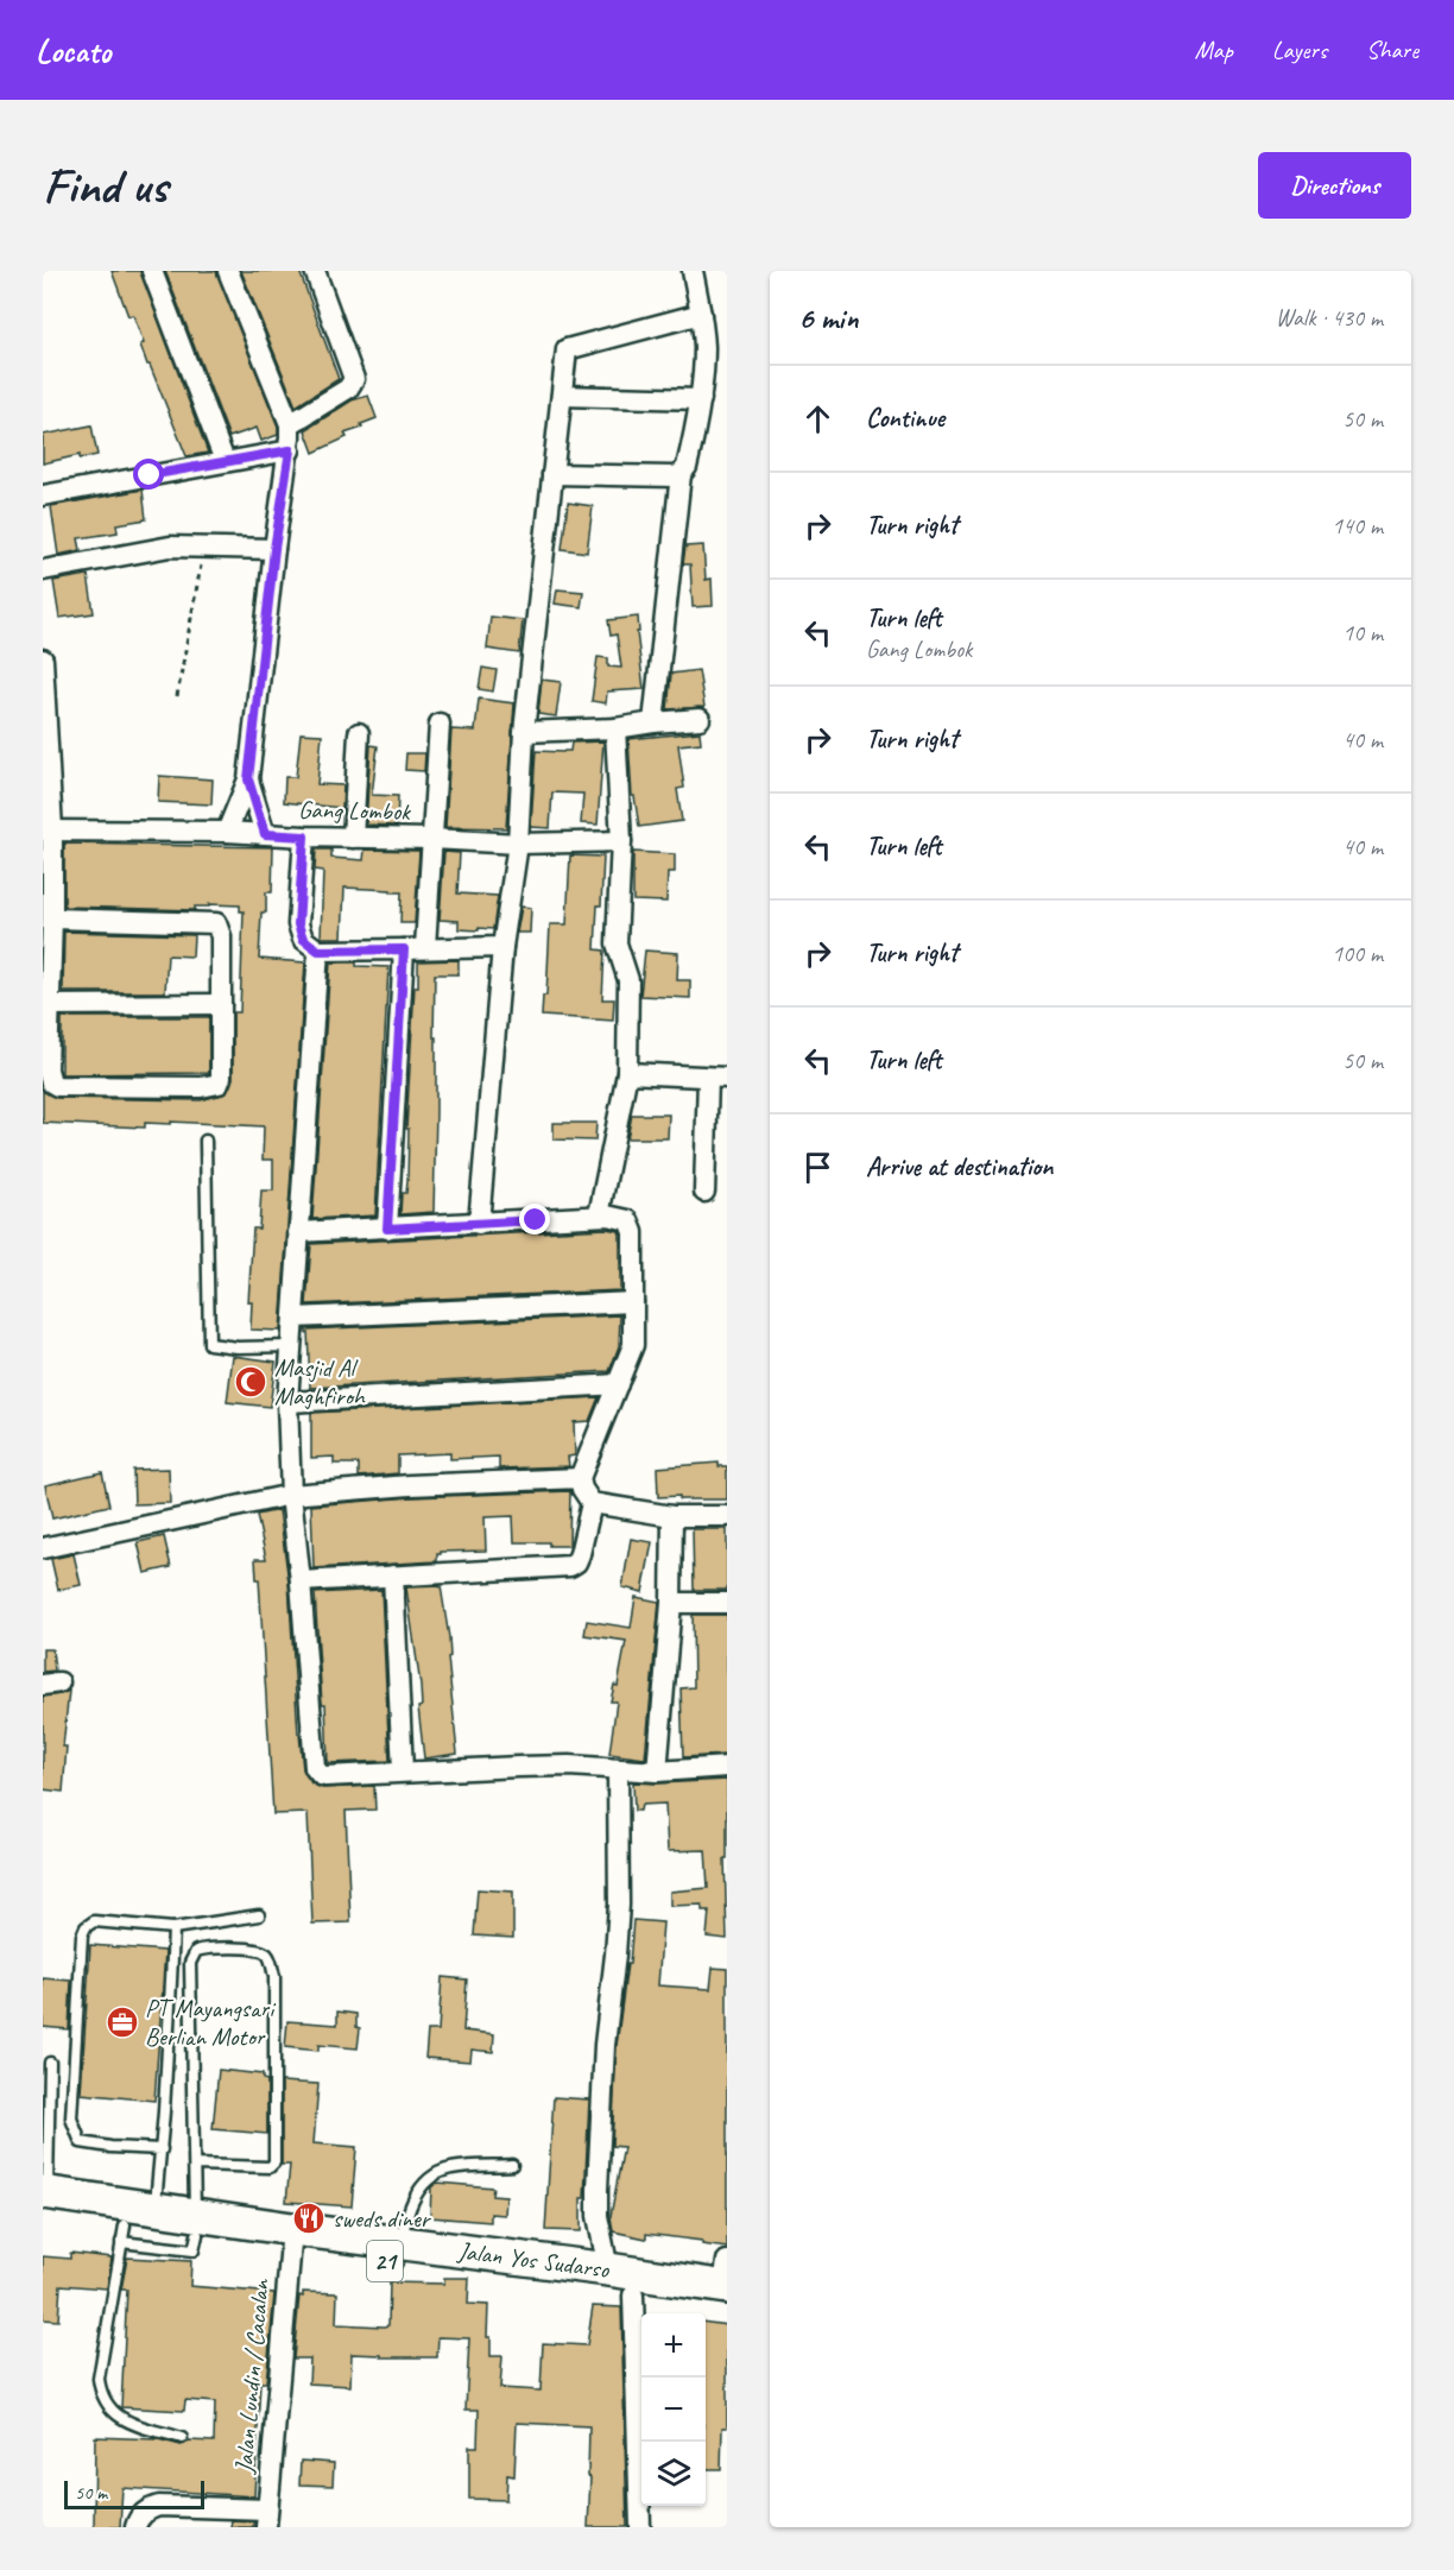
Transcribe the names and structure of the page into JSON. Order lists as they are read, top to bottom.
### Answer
{
  "streets": {
    "highway": ["Jalan Yos Sudarso", "21"],
    "street": ["Gang Lombok", "Jalan Lundin / Cacalan"]
  },
  "crossings": [
    ["Jalan Yos Sudarso", "Jalan Lundin / Cacalan"]
  ],
  "places": {
    "mosque": ["Masjid Al Maghfiroh"],
    "office": ["PT Mayangsari Berlian Motor"],
    "restaurant": ["sweds diner"]
  },
  "scale_bar": "50 m",
  "page": {
    "header": "Locato",
    "nav": ["Map", "Layers", "Share"],
    "buttons": "Directions",
    "title": "Find us",
    "heading": ["6 min", "Walk · 430 m"],
    "list": [
      ["Continue", "50 m"],
      ["Turn right", "140 m"],
      ["Turn left", "Gang Lombok", "10 m"],
      ["Turn right", "40 m"],
      ["Turn left", "40 m"],
      ["Turn right", "100 m"],
      ["Turn left", "50 m"],
      "Arrive at destination"
    ],
    "map_buttons": ["+", "−"],
    "scale": "50 m"
  }
}
